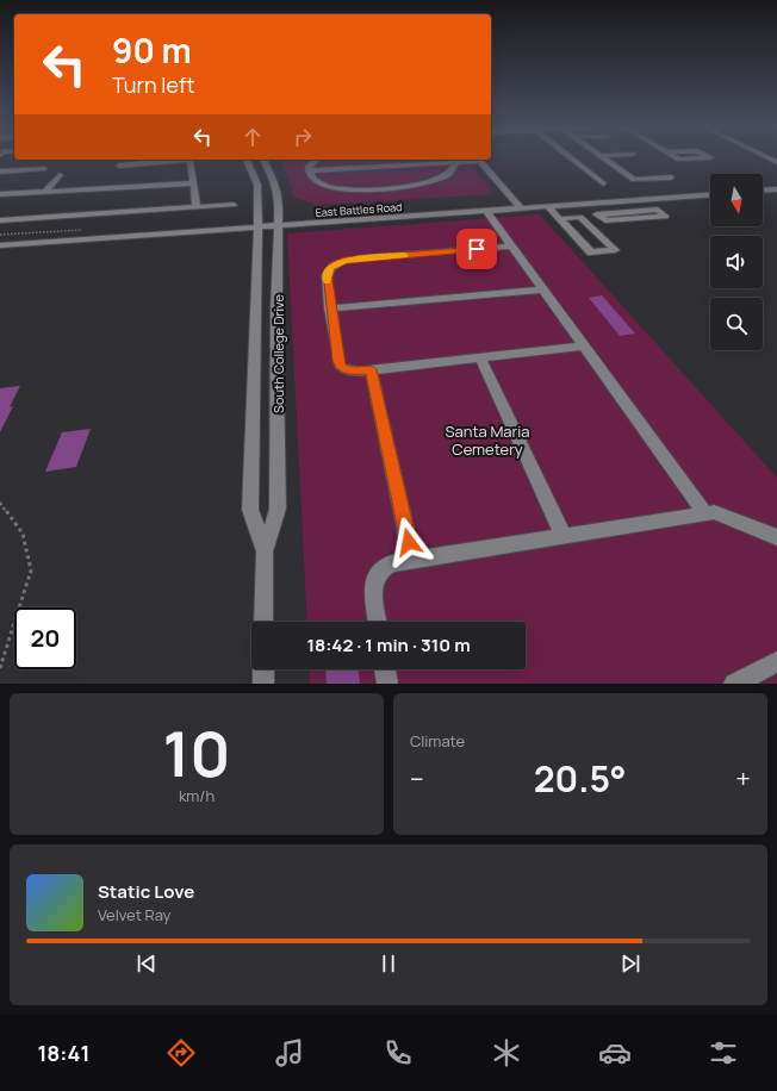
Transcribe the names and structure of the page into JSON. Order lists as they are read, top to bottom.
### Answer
{
  "streets": {
    "street": ["East Battles Road", "South College Drive"]
  },
  "crossings": [
    ["East Battles Road", "South College Drive"]
  ],
  "parks": ["Santa Maria Cemetery"],
  "north": "bottom",
  "page": {
    "turn": ["90 m", "Turn left"],
    "limit": "20",
    "trip": "18:42 · 1 min · 310 m",
    "tile": [
      ["10", "km/h"],
      "Climate"
    ],
    "heat": ["−", "20.5°", "+"],
    "song": ["Static Love", "Velvet Ray"],
    "tabs": "18:41"
  }
}
